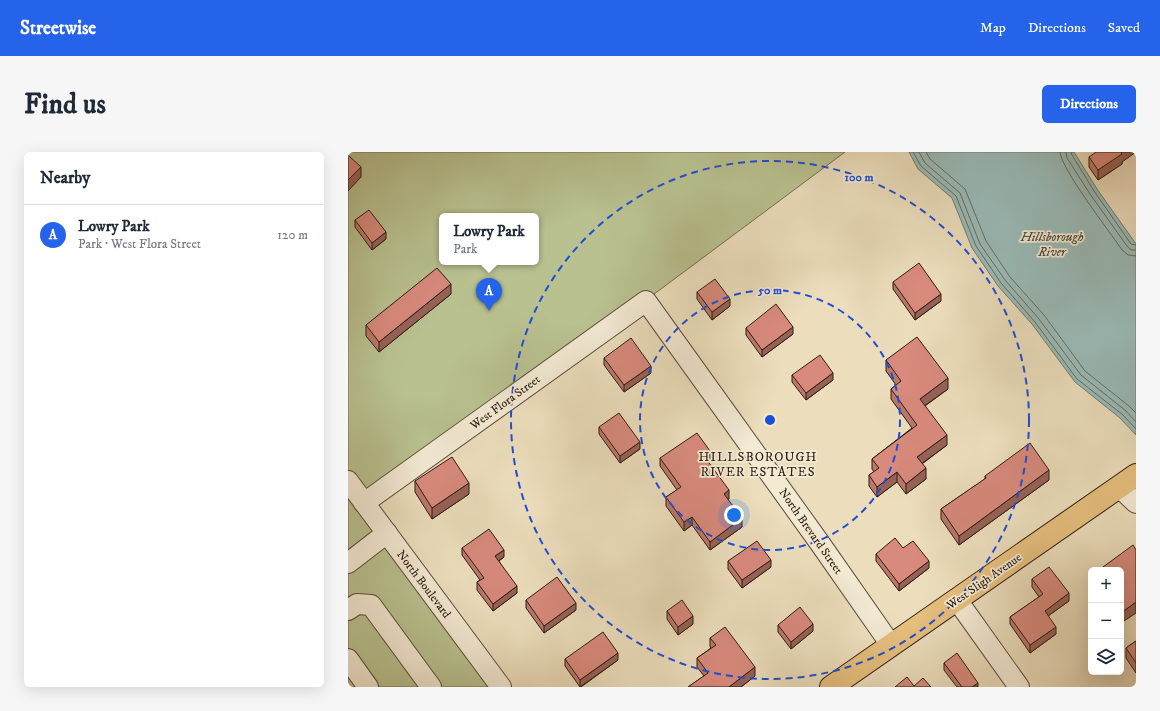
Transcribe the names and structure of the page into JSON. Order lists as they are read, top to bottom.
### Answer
{
  "streets": {
    "main road": ["West Sligh Avenue"],
    "street": ["West Flora Street", "North Brevard Street", "North Boulevard"]
  },
  "crossings": [
    ["West Flora Street", "North Brevard Street"],
    ["West Flora Street", "North Boulevard"],
    ["North Brevard Street", "West Sligh Avenue"]
  ],
  "districts": ["HILLSBOROUGH RIVER ESTATES"],
  "water": ["Hillsborough River"],
  "page": {
    "header": "Streetwise",
    "nav": ["Map", "Directions", "Saved"],
    "buttons": "Directions",
    "title": "Find us",
    "heading": "Nearby",
    "list": [
      {
        "mark": "A",
        "name": "Lowry Park",
        "note": "Park · West Flora Street",
        "value": "120 m"
      }
    ],
    "popup": ["Lowry Park", "Park"],
    "pins": "A",
    "map_buttons": ["+", "−"]
  },
  "rings": ["100 m", "50 m"]
}
